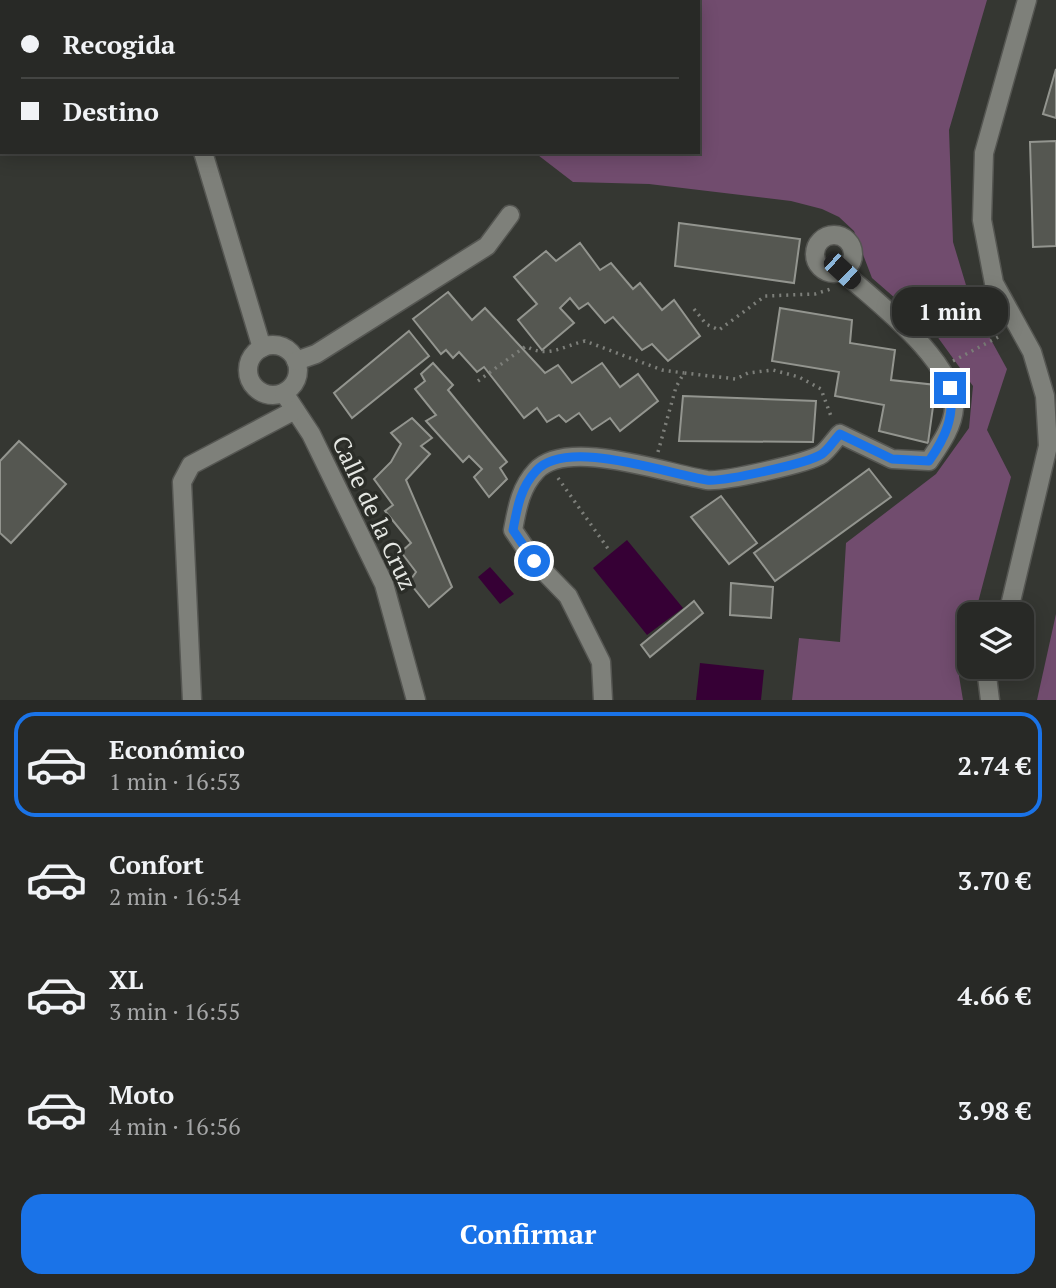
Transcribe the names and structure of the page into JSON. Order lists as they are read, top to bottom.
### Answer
{
  "streets": {
    "street": ["Calle de la Cruz"]
  },
  "page": {
    "banner": ["Recogida", "Destino"],
    "bubble": "1 min",
    "list": [
      {
        "name": "Económico",
        "note": "1 min · 16:53",
        "value": "2.74 €"
      },
      {
        "name": "Confort",
        "note": "2 min · 16:54",
        "value": "3.70 €"
      },
      {
        "name": "XL",
        "note": "3 min · 16:55",
        "value": "4.66 €"
      },
      {
        "name": "Moto",
        "note": "4 min · 16:56",
        "value": "3.98 €"
      }
    ],
    "buttons": "Confirmar"
  }
}
